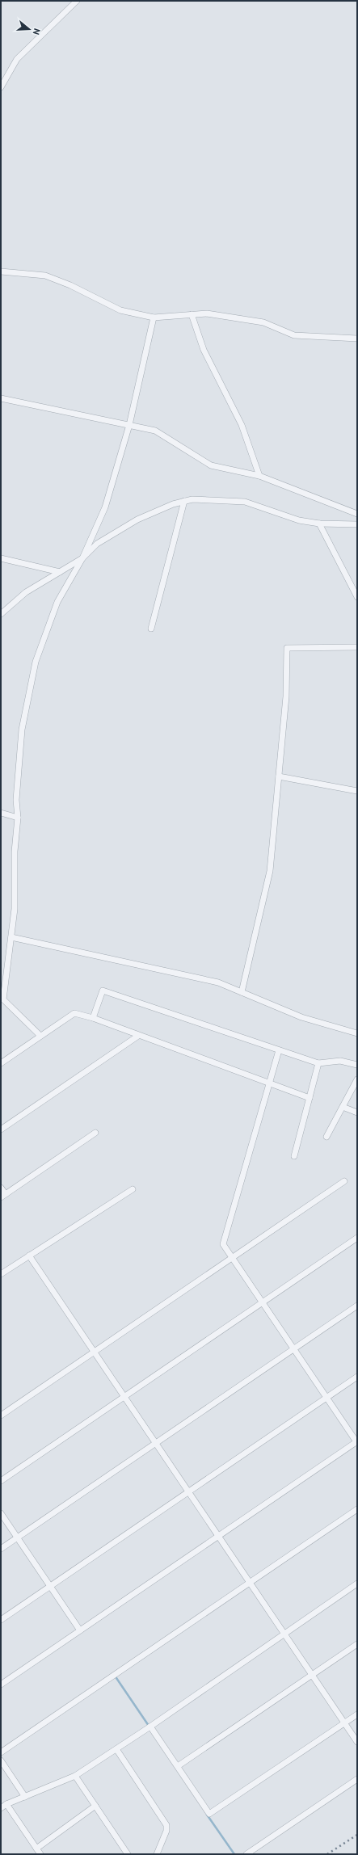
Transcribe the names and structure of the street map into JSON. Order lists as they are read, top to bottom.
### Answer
{
  "north": "right"
}
